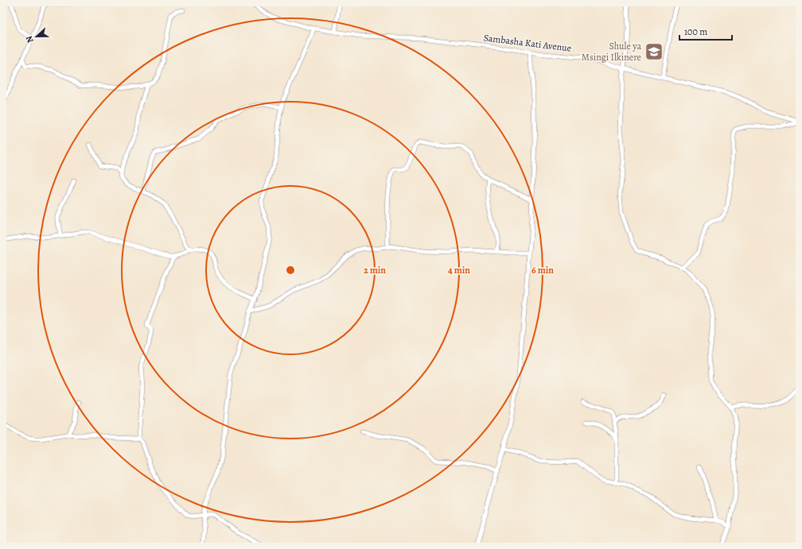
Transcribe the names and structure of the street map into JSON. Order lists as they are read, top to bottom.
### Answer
{
  "streets": {
    "street": ["Sambasha Kati Avenue"]
  },
  "places": {
    "school or university": ["Shule ya Msingi Ilkinere"]
  },
  "scale_bar": "100 m",
  "north": "left",
  "rings": ["2 min", "4 min", "6 min"]
}
